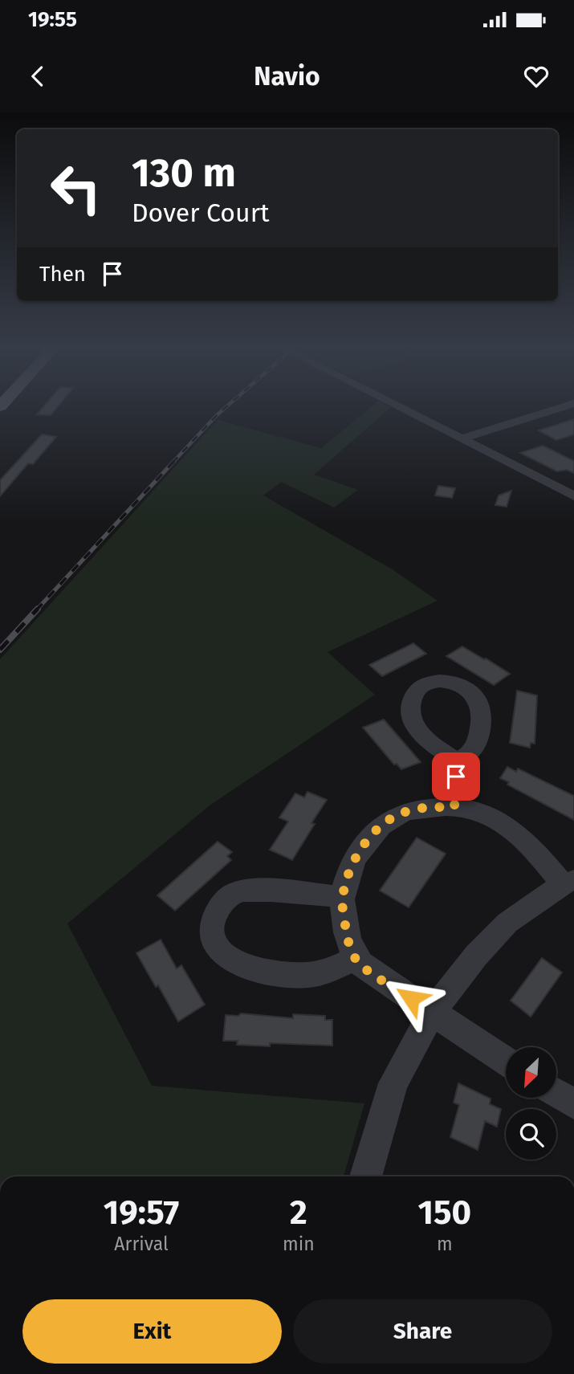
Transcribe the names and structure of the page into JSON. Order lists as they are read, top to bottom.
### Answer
{
  "north": "bottom left",
  "page": {
    "status": "19:55",
    "header": "Navio",
    "turn": ["130 m", "Dover Court"],
    "then": "Then",
    "eta": [
      "19:57",
      "Arrival",
      "2",
      "min",
      "150",
      "m"
    ],
    "buttons": ["Exit", "Share"]
  }
}
